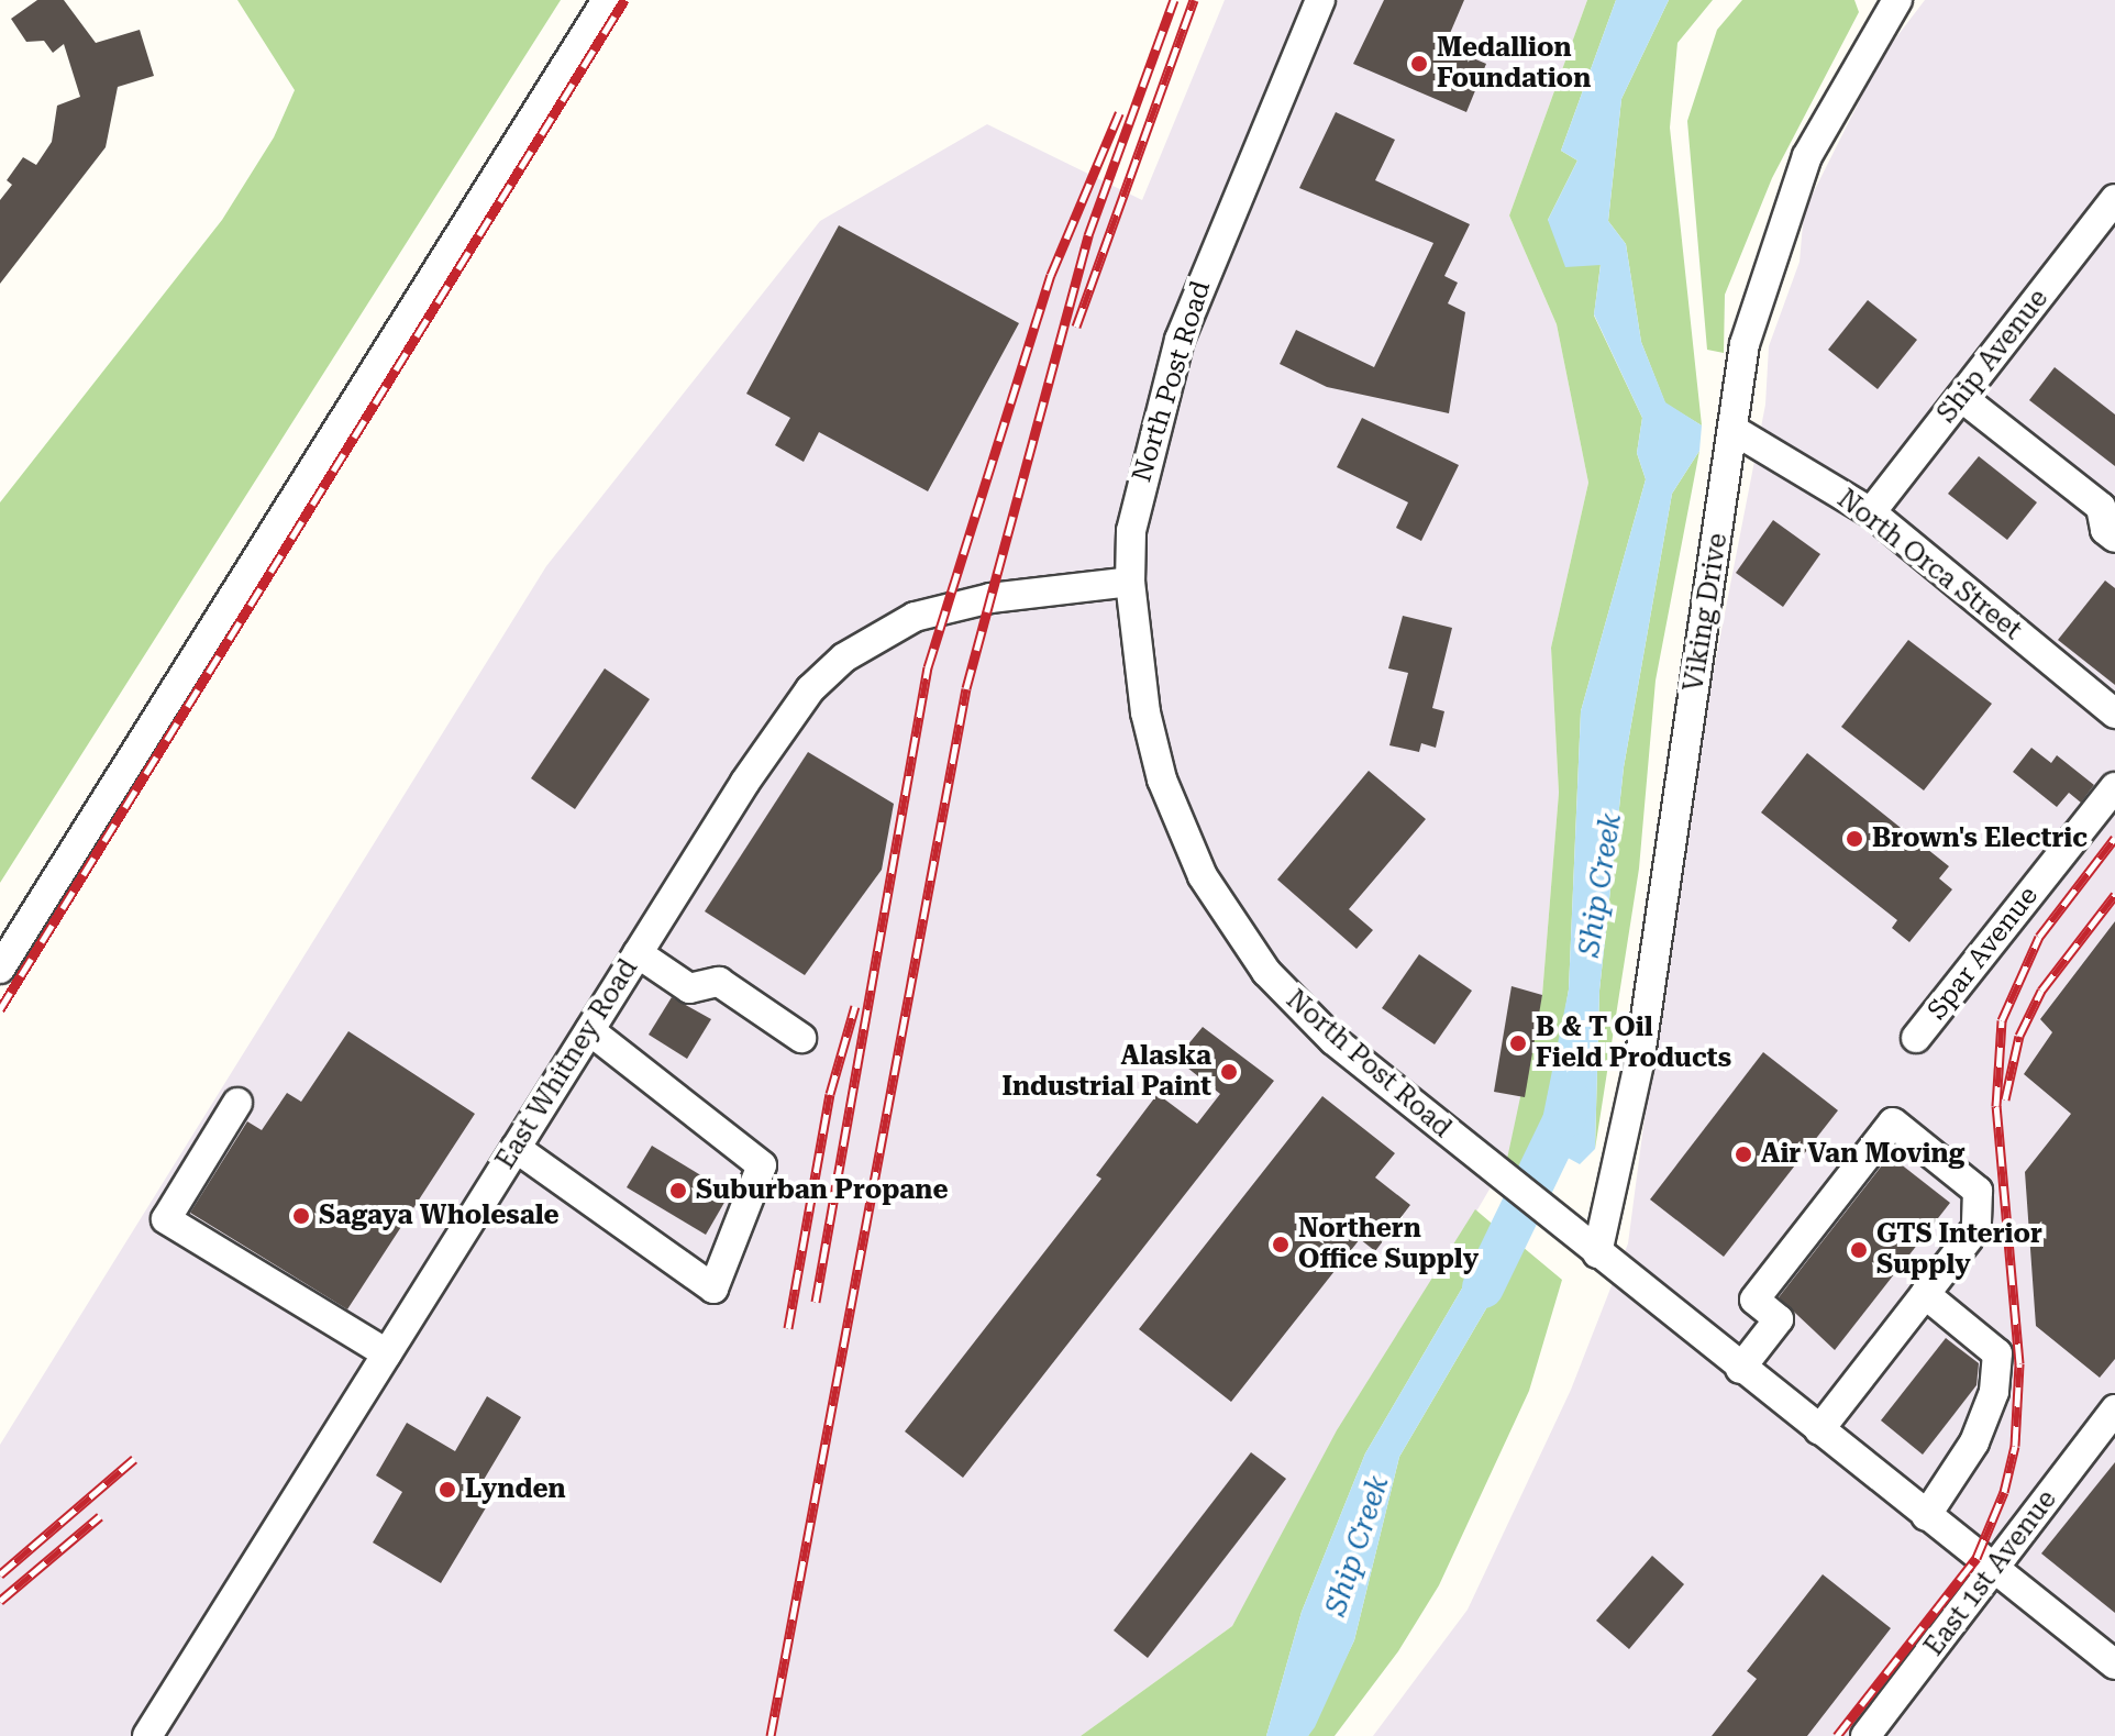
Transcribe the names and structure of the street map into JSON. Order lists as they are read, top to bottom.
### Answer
{
  "streets": {
    "street": [
      "Ship Avenue",
      "North Post Road",
      "North Orca Street",
      "Viking Drive",
      "Spar Avenue",
      "East Whitney Road",
      "East 1st Avenue"
    ]
  },
  "crossings": [
    ["Ship Avenue", "North Orca Street"],
    ["North Post Road", "Viking Drive"],
    ["North Post Road", "East Whitney Road"],
    ["North Post Road", "East 1st Avenue"],
    ["North Orca Street", "Viking Drive"]
  ],
  "water": ["Ship Creek"],
  "places": [
    "Medallion Foundation",
    "Brown's Electric",
    "B & T Oil Field Products",
    "Alaska Industrial Paint",
    "Air Van Moving",
    "Suburban Propane",
    "Sagaya Wholesale",
    "Northern Office Supply",
    "GTS Interior Supply",
    "Lynden"
  ]
}
